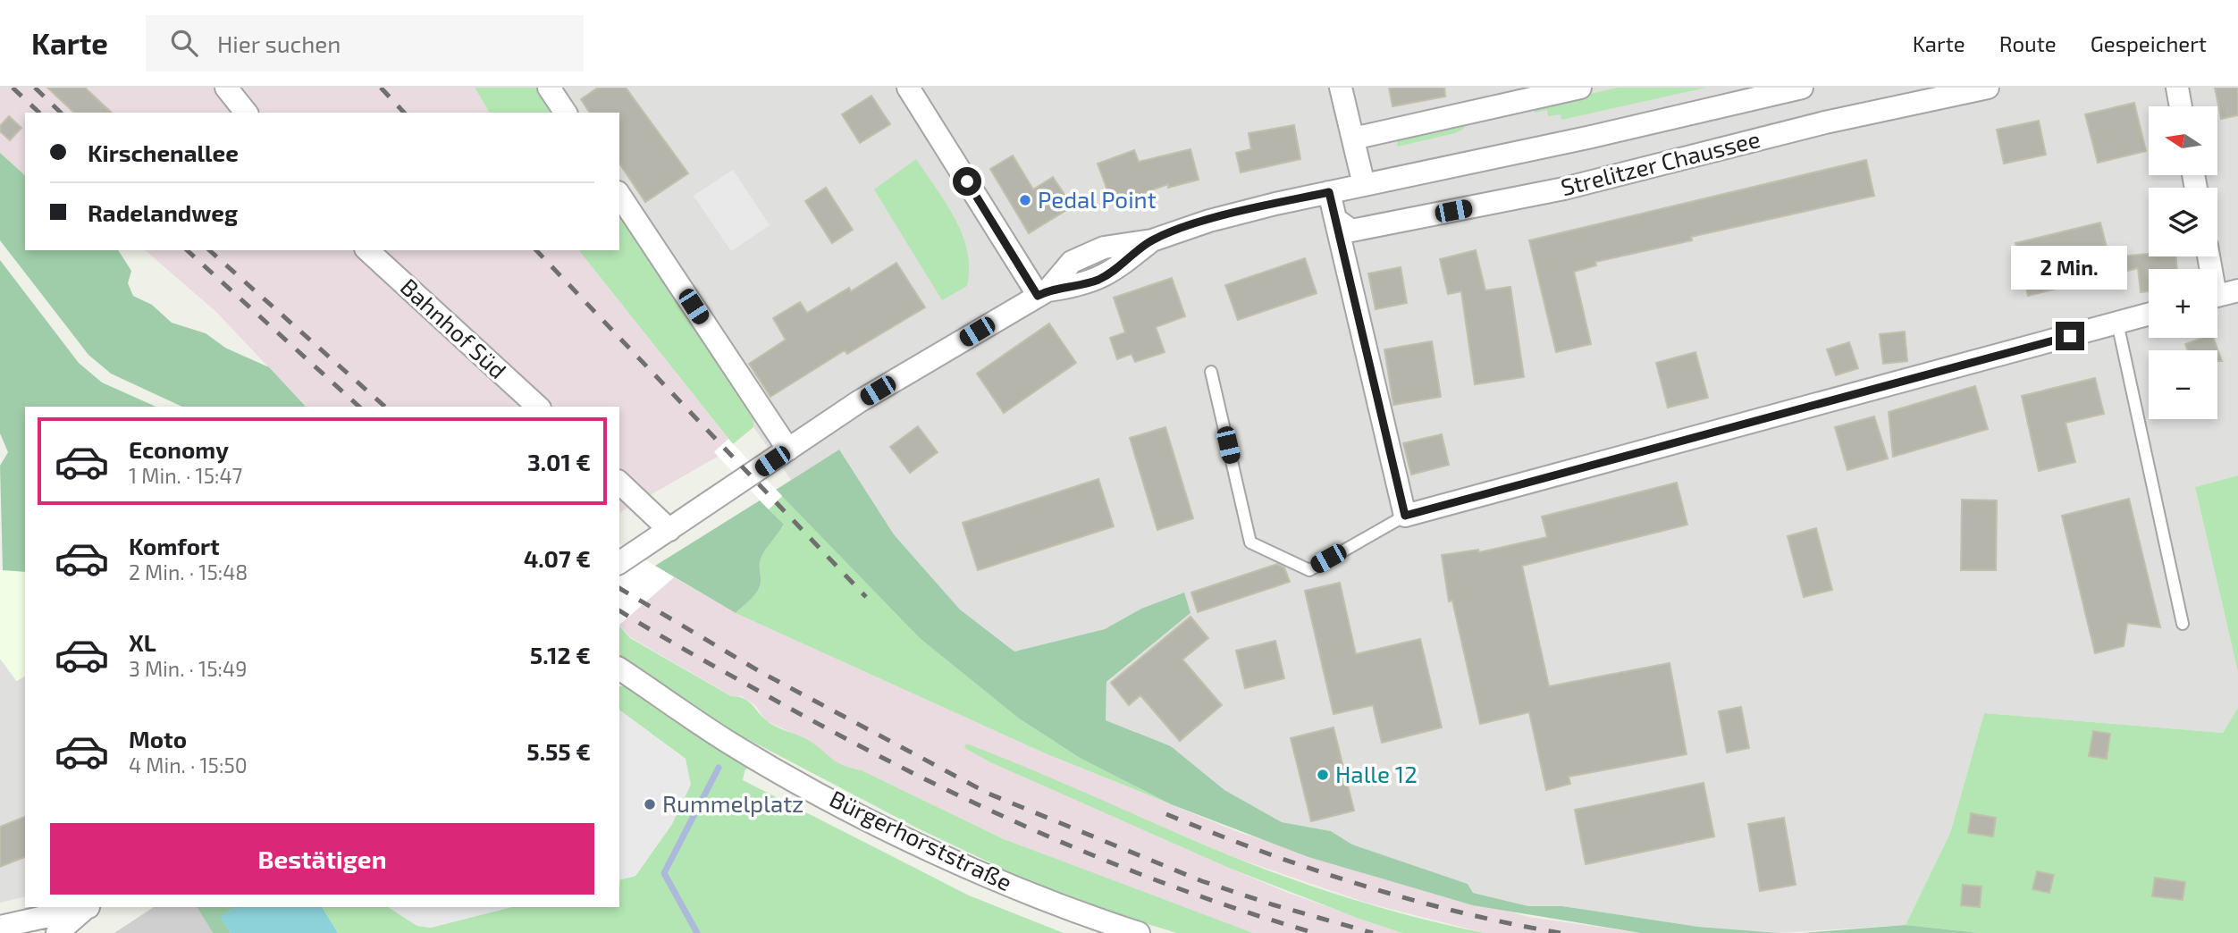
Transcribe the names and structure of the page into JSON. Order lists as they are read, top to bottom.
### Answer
{
  "streets": {
    "street": ["Strelitzer Chaussee", "Bahnhof Süd", "Bürgerhorststraße"]
  },
  "places": ["Pedal Point", "Halle 12", "Rummelplatz"],
  "north": "left",
  "page": {
    "header": "Karte",
    "search": "Hier suchen",
    "nav": ["Karte", "Route", "Gespeichert"],
    "map_buttons": ["+", "−"],
    "banner": ["Kirschenallee", "Radelandweg"],
    "bubble": "2 Min.",
    "list": [
      {
        "name": "Economy",
        "note": "1 Min. · 15:47",
        "value": "3.01 €"
      },
      {
        "name": "Komfort",
        "note": "2 Min. · 15:48",
        "value": "4.07 €"
      },
      {
        "name": "XL",
        "note": "3 Min. · 15:49",
        "value": "5.12 €"
      },
      {
        "name": "Moto",
        "note": "4 Min. · 15:50",
        "value": "5.55 €"
      }
    ],
    "buttons": "Bestätigen"
  }
}
